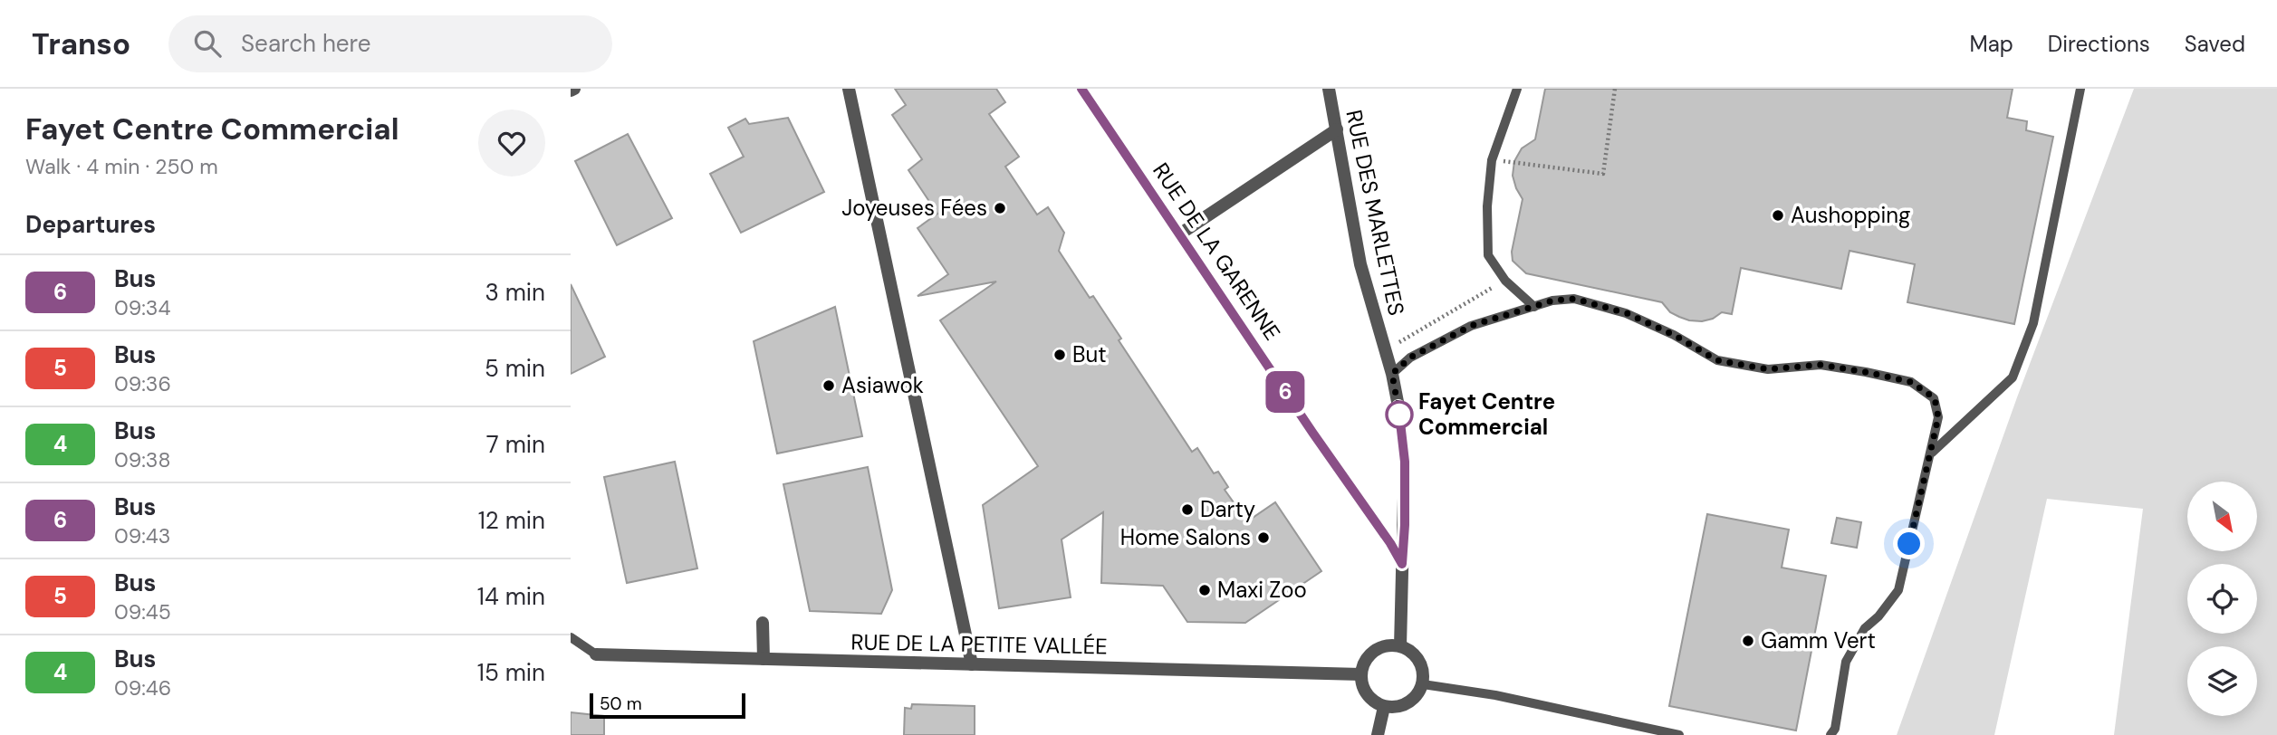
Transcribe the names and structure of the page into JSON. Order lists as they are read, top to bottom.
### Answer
{
  "streets": {
    "street": ["RUE DES MARLETTES", "RUE DE LA GARENNE", "RUE DE LA PETITE VALLÉE"]
  },
  "crossings": [
    ["RUE DES MARLETTES", "RUE DE LA GARENNE"],
    ["RUE DES MARLETTES", "RUE DE LA PETITE VALLÉE"]
  ],
  "places": [
    "Joyeuses Fées",
    "Aushopping",
    "But",
    "Asiawok",
    "Fayet Centre Commercial",
    "Darty",
    "Home Salons",
    "Maxi Zoo",
    "Gamm Vert"
  ],
  "lines": ["bus line 6"],
  "scale_bar": "50 m",
  "north": "bottom right",
  "page": {
    "header": "Transo",
    "search": "Search here",
    "nav": ["Map", "Directions", "Saved"],
    "heading": [
      ["Fayet Centre Commercial", "Walk · 4 min · 250 m"],
      "Departures"
    ],
    "on_map": "6",
    "list": [
      {
        "mark": "6",
        "name": "Bus",
        "note": "09:34",
        "value": "3 min"
      },
      {
        "mark": "5",
        "name": "Bus",
        "note": "09:36",
        "value": "5 min"
      },
      {
        "mark": "4",
        "name": "Bus",
        "note": "09:38",
        "value": "7 min"
      },
      {
        "mark": "6",
        "name": "Bus",
        "note": "09:43",
        "value": "12 min"
      },
      {
        "mark": "5",
        "name": "Bus",
        "note": "09:45",
        "value": "14 min"
      },
      {
        "mark": "4",
        "name": "Bus",
        "note": "09:46",
        "value": "15 min"
      }
    ],
    "scale": "50 m"
  }
}
